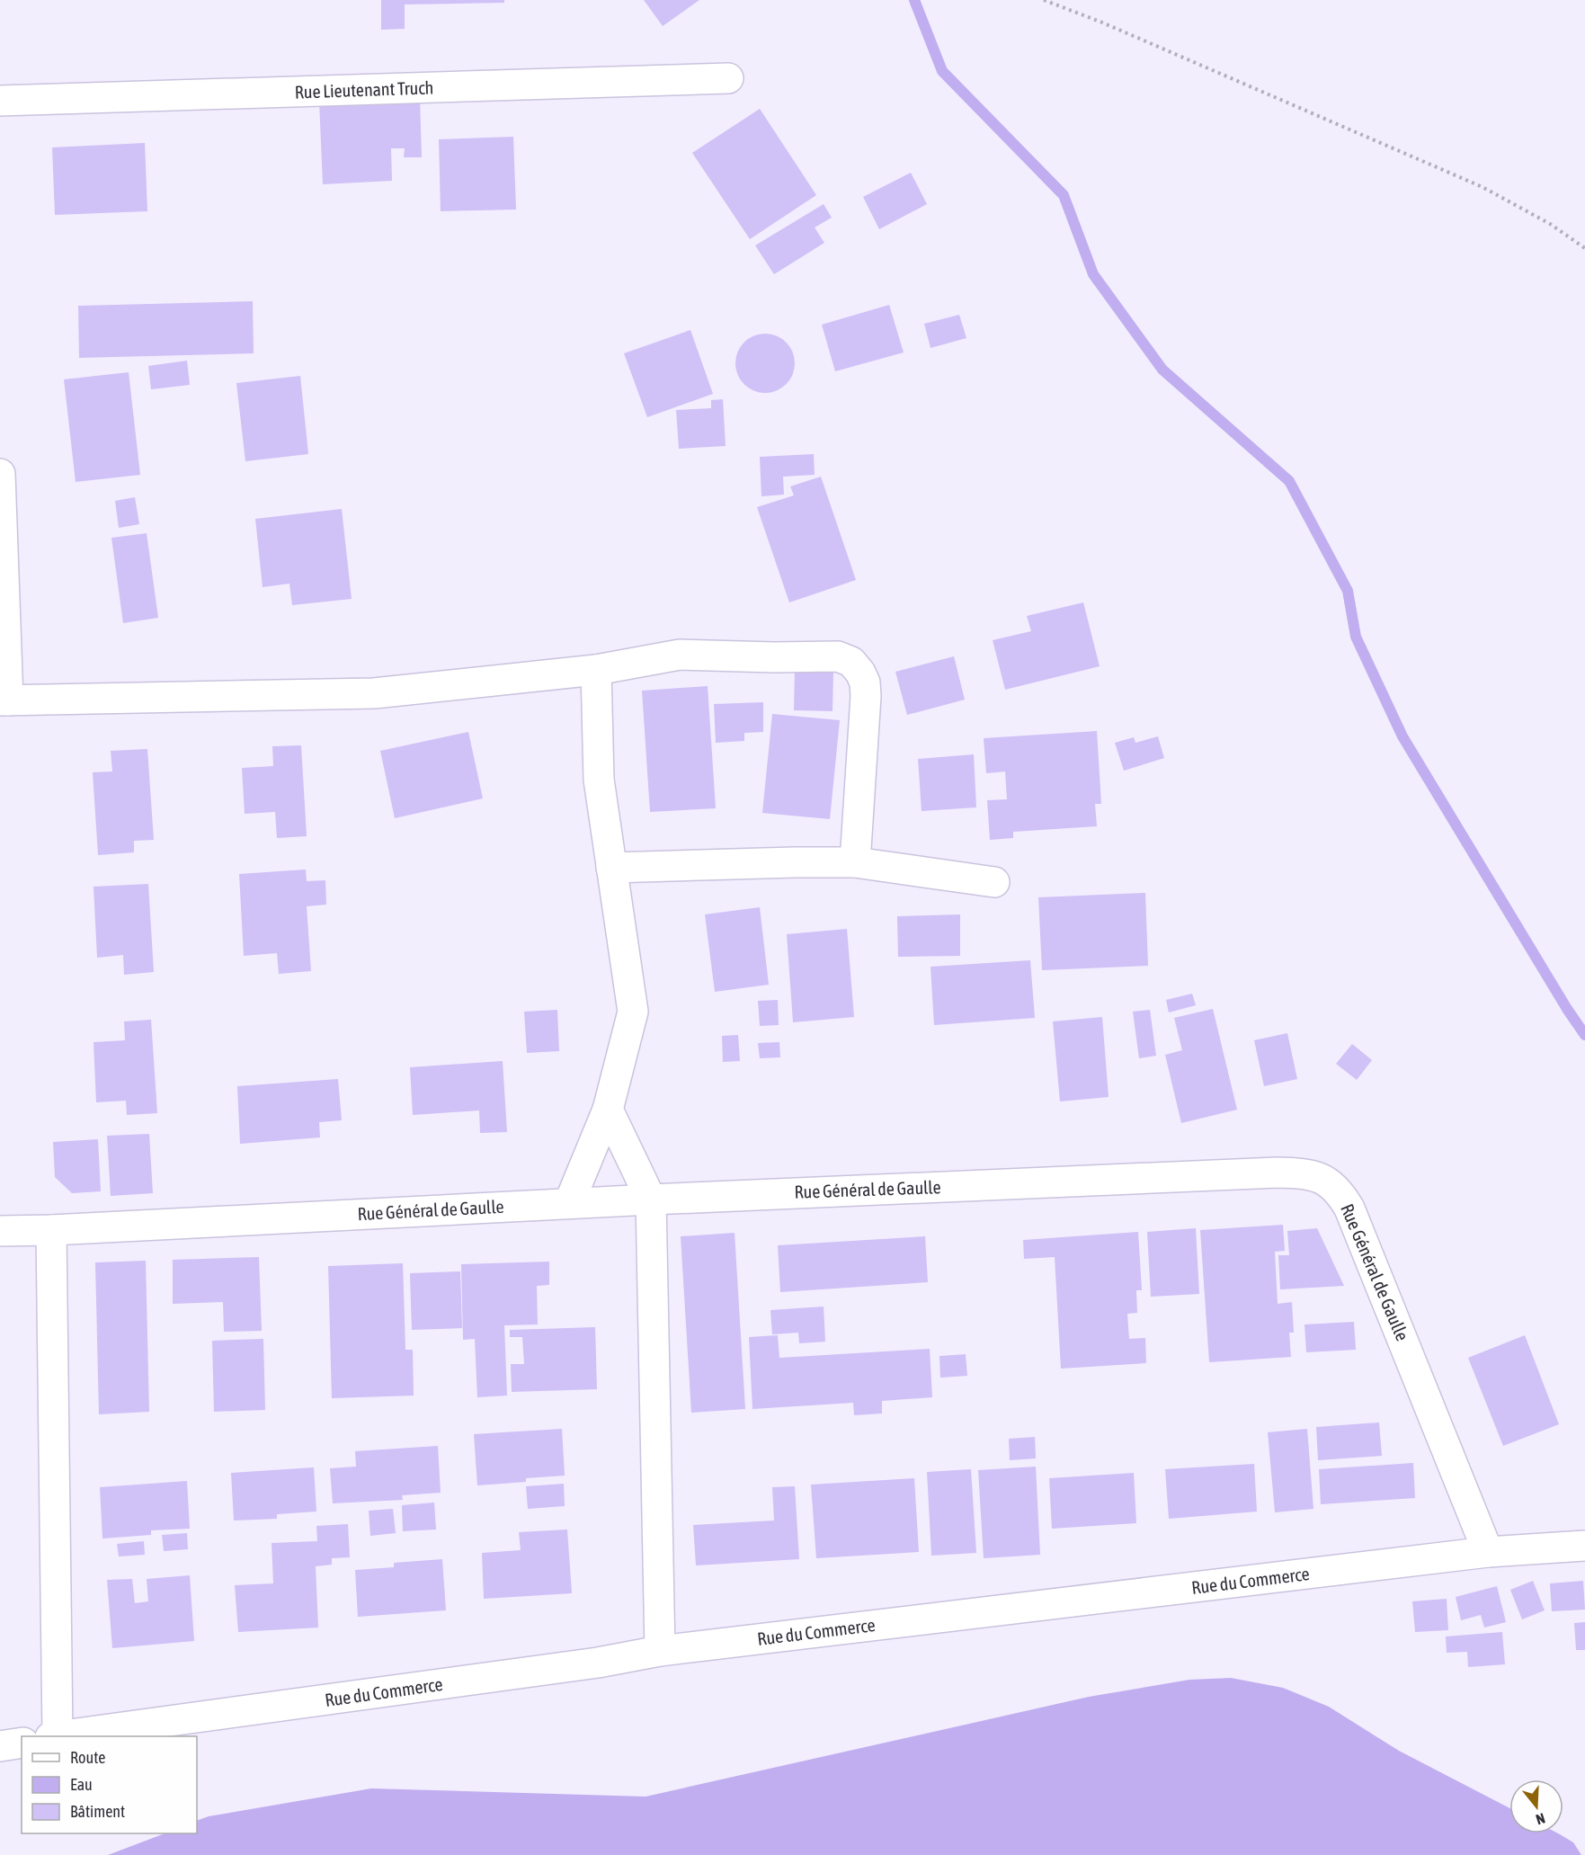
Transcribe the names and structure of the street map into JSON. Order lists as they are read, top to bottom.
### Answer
{
  "streets": {
    "street": ["Rue Lieutenant Truch", "Rue Général de Gaulle", "Rue du Commerce"]
  },
  "crossings": [
    ["Rue Général de Gaulle", "Rue du Commerce"]
  ],
  "legend": ["Route", "Eau", "Bâtiment"],
  "north": "bottom"
}
